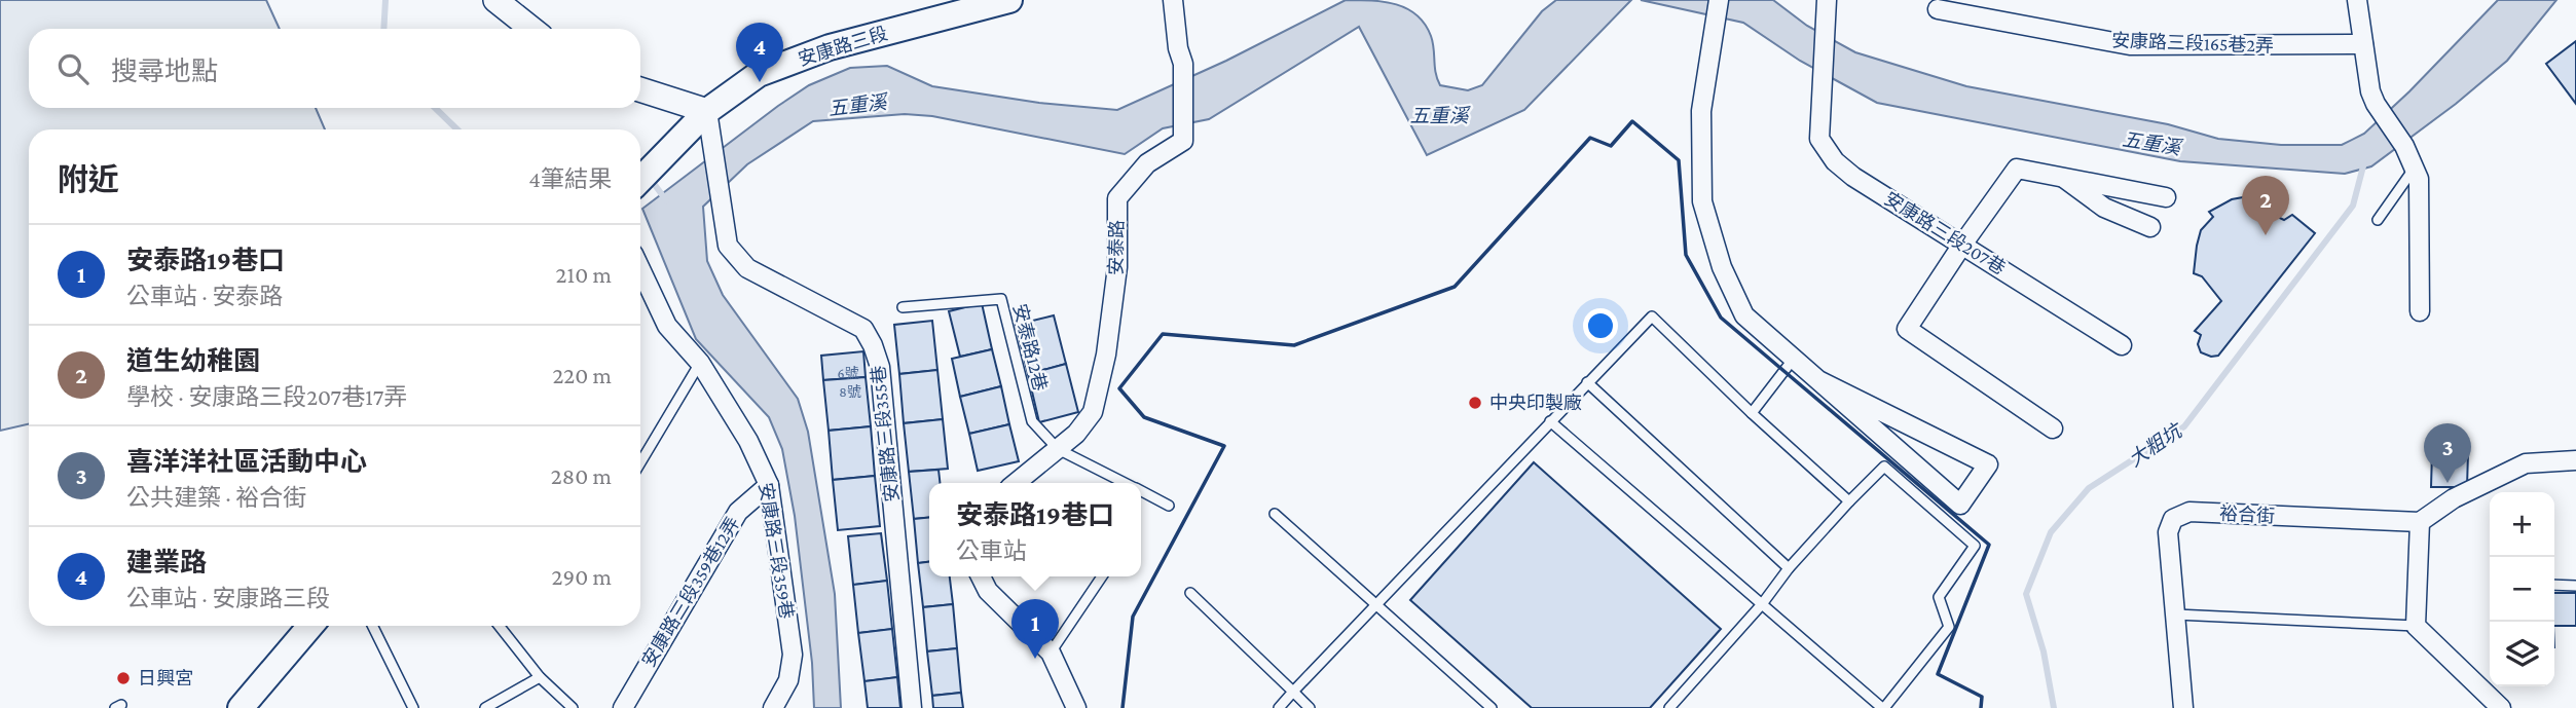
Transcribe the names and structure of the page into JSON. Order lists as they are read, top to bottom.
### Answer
{
  "streets": {
    "main road": ["安康路三段"],
    "street": [
      "安康路三段165巷2弄",
      "安康路三段207巷",
      "安泰路",
      "安康路三段355巷",
      "裕合街",
      "安康路三段359巷",
      "安康路三段359巷12弄"
    ],
    "lane": ["安泰路12巷"]
  },
  "crossings": [
    ["安康路三段", "安康路三段355巷"],
    ["安泰路", "安泰路12巷"],
    ["安康路三段359巷", "安康路三段359巷12弄"]
  ],
  "water": ["五重溪", "大粗坑"],
  "places": ["中央印製廠", "日興宮"],
  "house_numbers": ["6號", "8號"],
  "page": {
    "pins": [
      "4",
      "2",
      "3",
      "1"
    ],
    "search": "搜尋地點",
    "heading": ["附近", "4筆結果"],
    "list": [
      {
        "mark": "1",
        "name": "安泰路19巷口",
        "note": "公車站 · 安泰路",
        "value": "210 m"
      },
      {
        "mark": "2",
        "name": "道生幼稚園",
        "note": "學校 · 安康路三段207巷17弄",
        "value": "220 m"
      },
      {
        "mark": "3",
        "name": "喜洋洋社區活動中心",
        "note": "公共建築 · 裕合街",
        "value": "280 m"
      },
      {
        "mark": "4",
        "name": "建業路",
        "note": "公車站 · 安康路三段",
        "value": "290 m"
      }
    ],
    "popup": ["安泰路19巷口", "公車站"],
    "map_buttons": ["+", "−"]
  }
}
